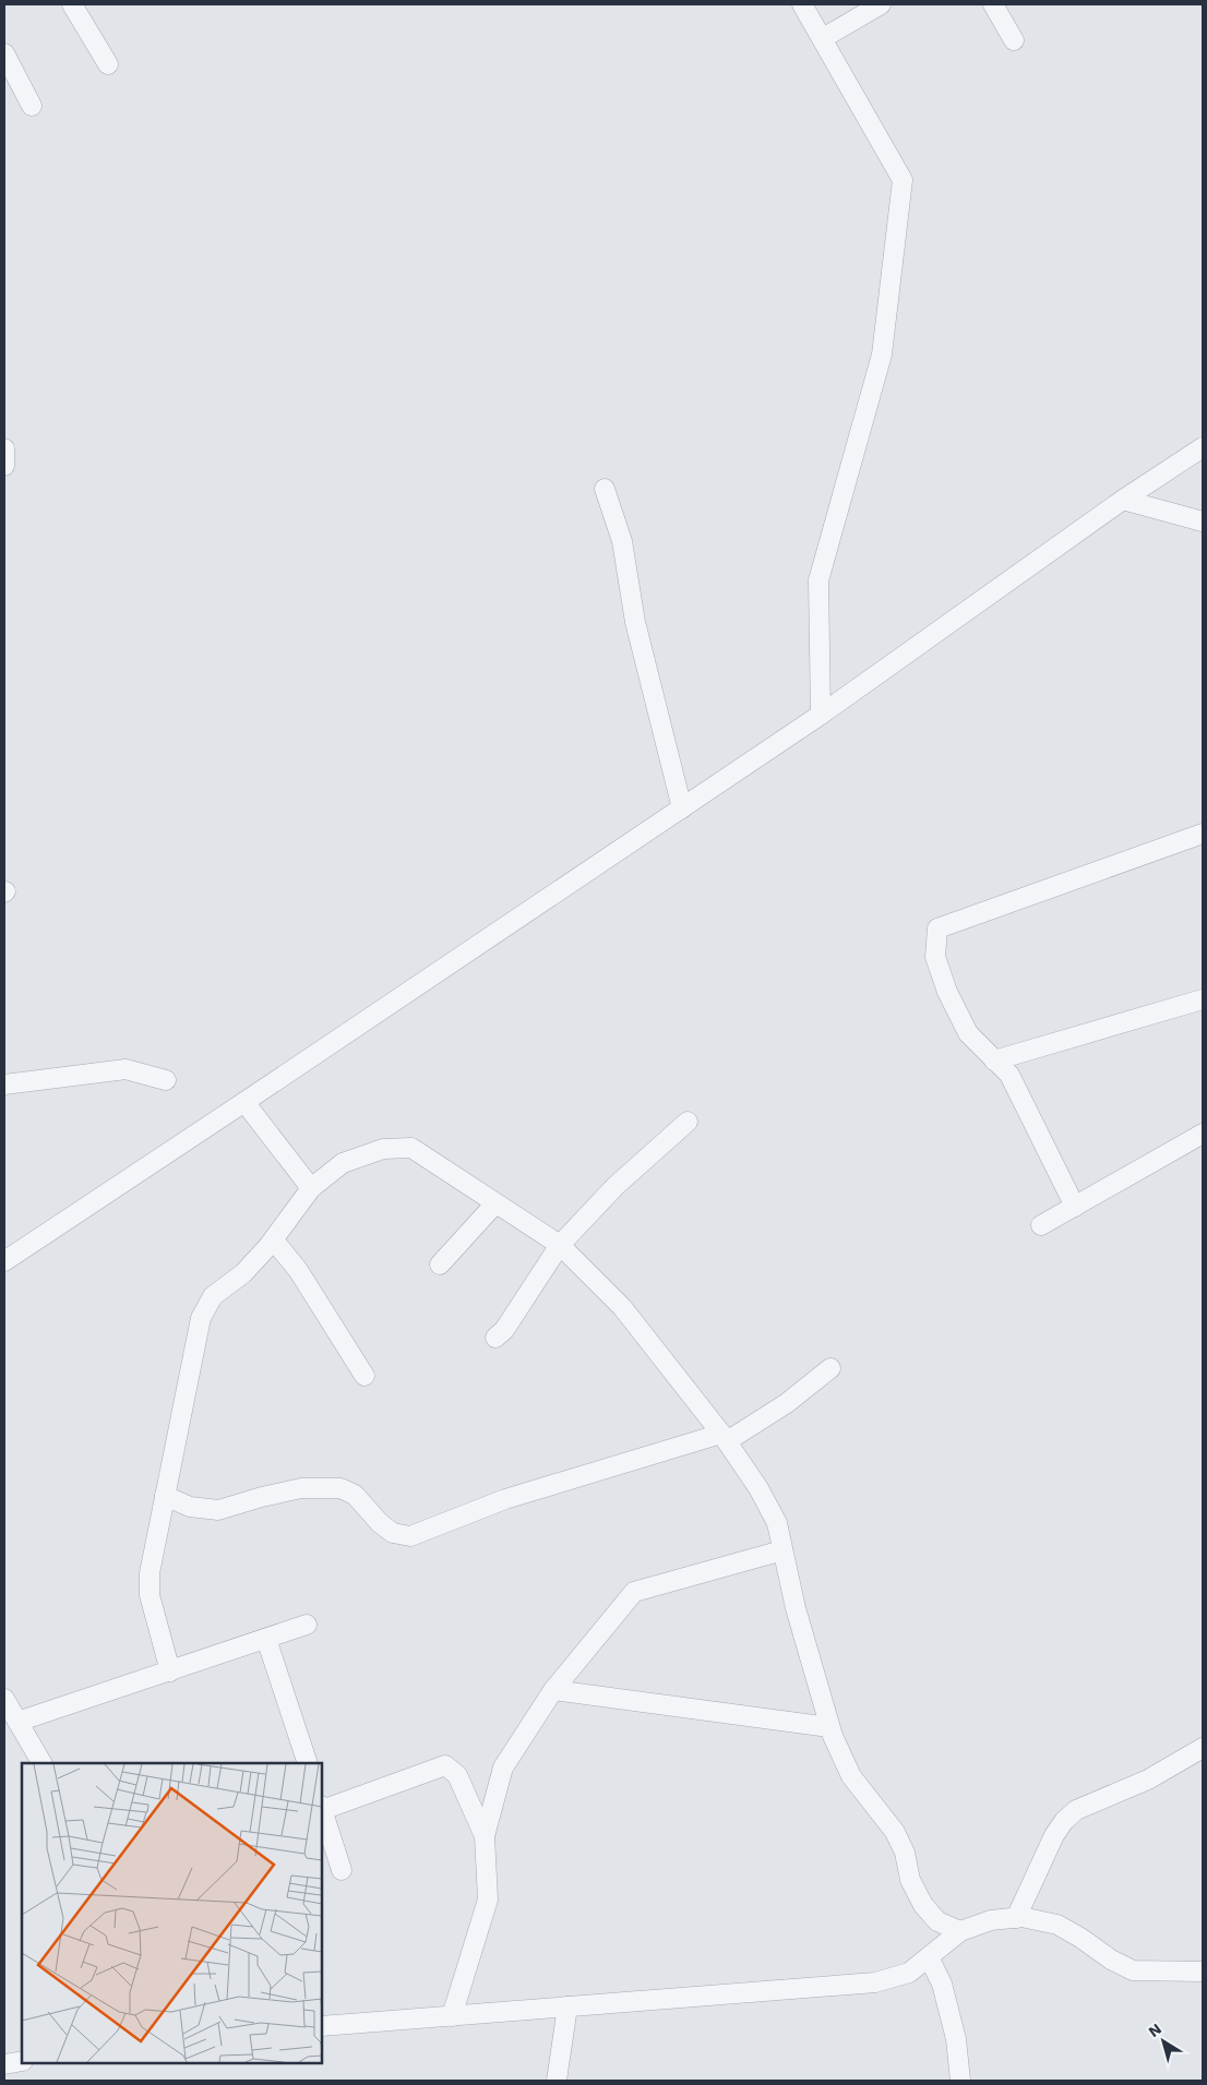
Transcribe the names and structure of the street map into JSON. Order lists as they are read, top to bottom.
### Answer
{
  "north": "top left"
}
